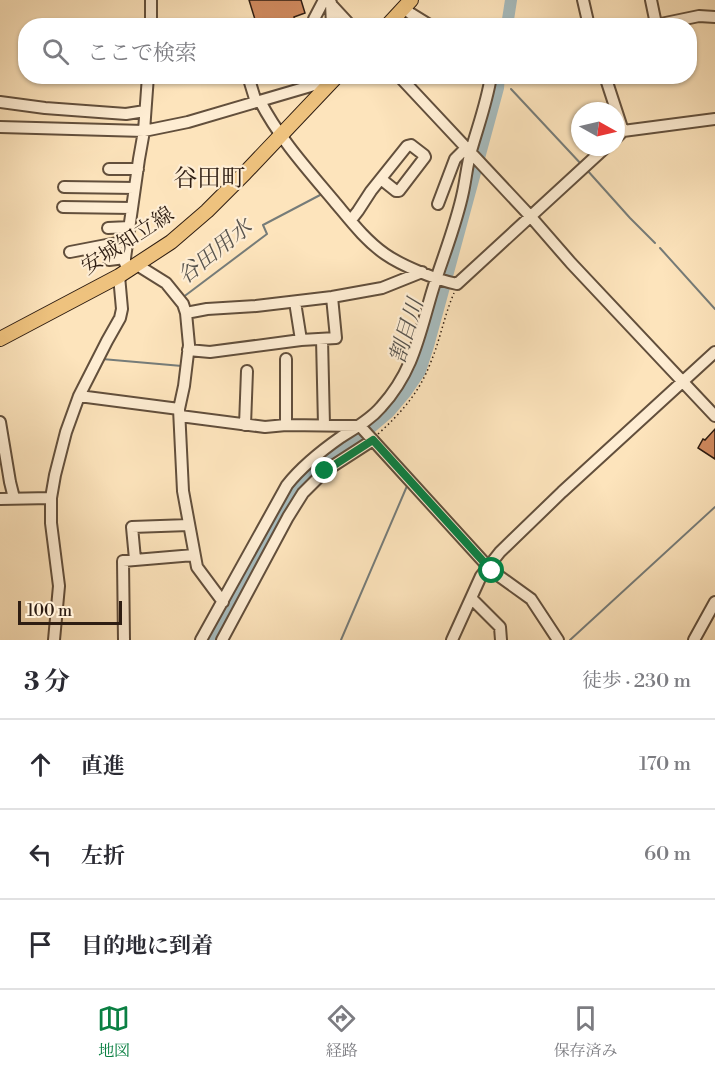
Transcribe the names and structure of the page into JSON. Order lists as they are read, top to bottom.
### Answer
{
  "streets": {
    "main road": ["安城知立線"]
  },
  "districts": ["谷田町"],
  "water": ["谷田用水", "割目川"],
  "scale_bar": "100 m",
  "north": "right",
  "page": {
    "search": "ここで検索",
    "scale": "100 m",
    "heading": ["3 分", "徒歩 · 230 m"],
    "list": [
      ["直進", "170 m"],
      ["左折", "60 m"],
      "目的地に到着"
    ],
    "nav": ["地図", "経路", "保存済み"]
  }
}
